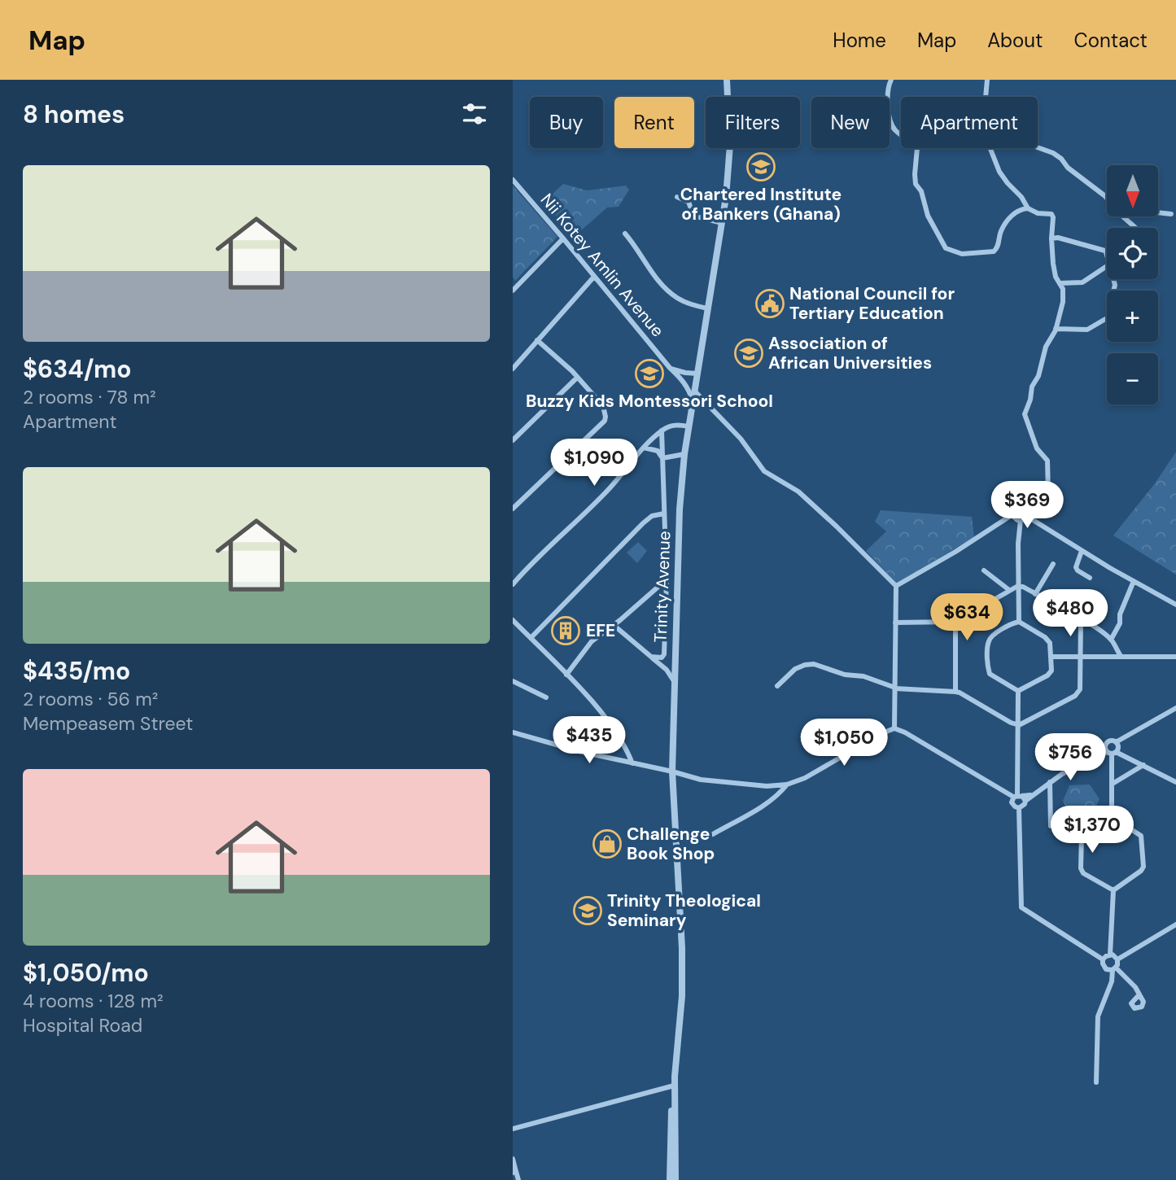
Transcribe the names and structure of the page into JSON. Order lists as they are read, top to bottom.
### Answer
{
  "streets": {
    "street": ["Nii Kotey Amlin Avenue", "Trinity Avenue"]
  },
  "crossings": [
    ["Nii Kotey Amlin Avenue", "Trinity Avenue"]
  ],
  "places": {
    "school or university": [
      "Chartered Institute of Bankers (Ghana)",
      "Association of African Universities",
      "Buzzy Kids Montessori School",
      "Trinity Theological Seminary"
    ],
    "public building": ["National Council for Tertiary Education"],
    "building": ["EFE"],
    "shop": ["Challenge Book Shop"]
  },
  "north": "bottom",
  "page": {
    "header": "Map",
    "nav": [
      "Home",
      "Map",
      "About",
      "Contact"
    ],
    "heading": "8 homes",
    "chip": [
      "Buy",
      "Rent",
      "Filters",
      "New",
      "Apartment"
    ],
    "list": [
      {
        "name": "$634/mo",
        "note": "2 rooms · 78 m² · Apartment"
      },
      {
        "name": "$435/mo",
        "note": "2 rooms · 56 m² · Mempeasem Street"
      },
      {
        "name": "$1,050/mo",
        "note": "4 rooms · 128 m² · Hospital Road"
      }
    ],
    "map_buttons": ["+", "−"],
    "price": [
      "$1,090",
      "$369",
      "$480",
      "$634",
      "$435",
      "$1,050",
      "$756",
      "$1,370"
    ]
  }
}
